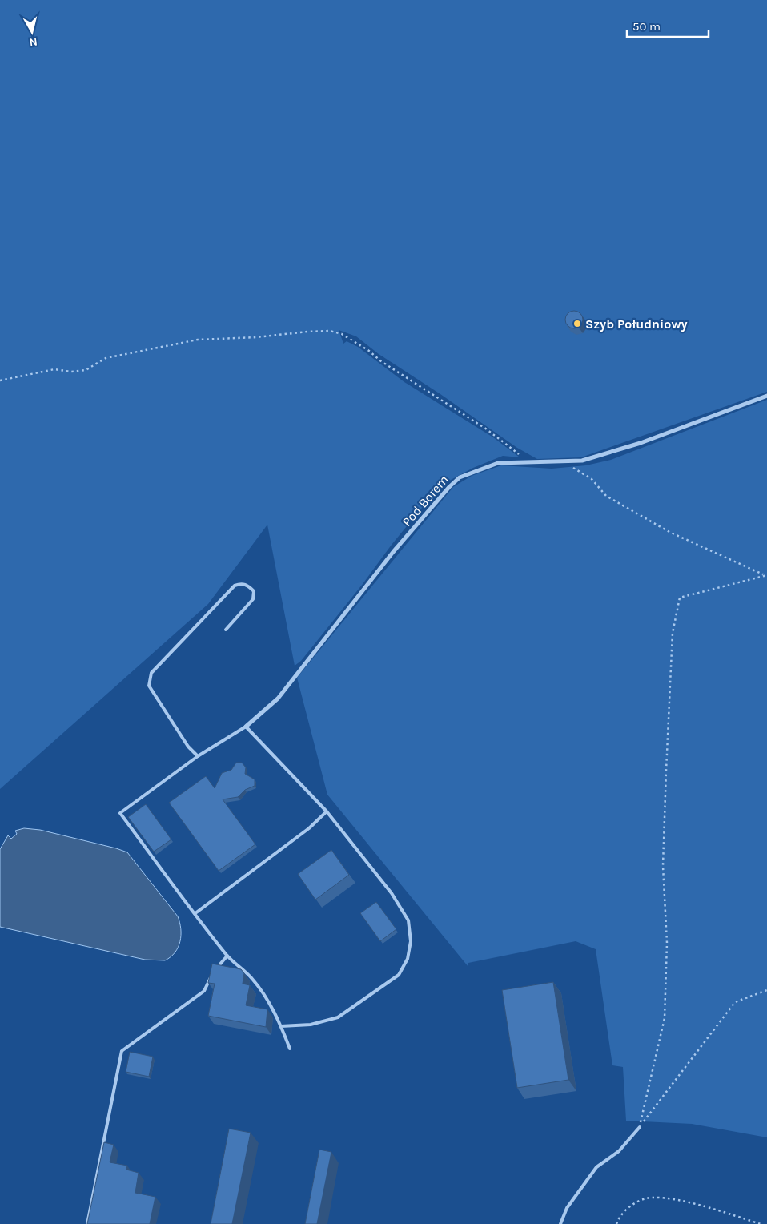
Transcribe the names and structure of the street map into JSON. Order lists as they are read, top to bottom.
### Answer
{
  "streets": {
    "street": ["Pod Borem"]
  },
  "places": ["Szyb Południowy"],
  "scale_bar": "50 m",
  "north": "bottom"
}
